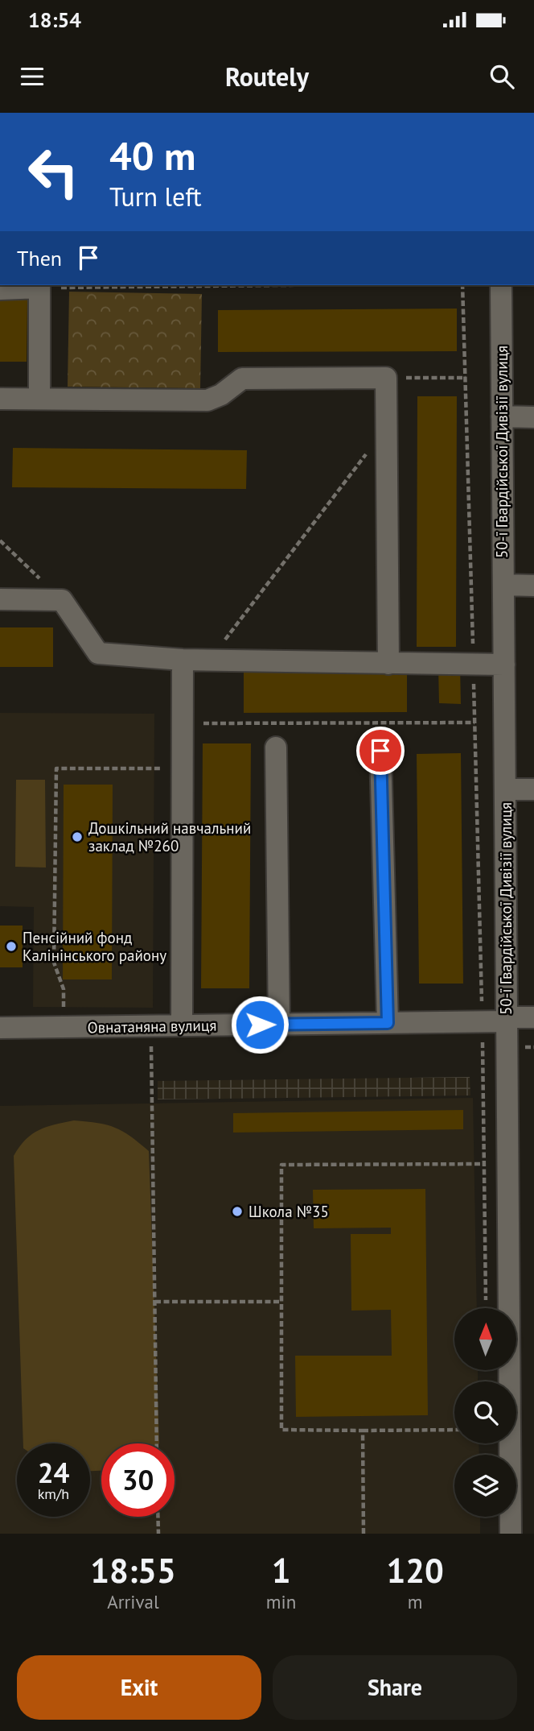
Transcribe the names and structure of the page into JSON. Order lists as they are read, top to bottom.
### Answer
{
  "streets": {
    "street": ["50-ї Гвардійської Дивізії вулиця", "Овнатаняна вулиця"]
  },
  "crossings": [
    ["50-ї Гвардійської Дивізії вулиця", "Овнатаняна вулиця"]
  ],
  "places": ["Дошкільний навчальний заклад №260", "Пенсійний фонд Калінінського району", "Школа №35"],
  "north": "top",
  "page": {
    "status": "18:54",
    "header": "Routely",
    "turn": ["40 m", "Turn left"],
    "then": "Then",
    "speed": "24 km/h",
    "limit": "30",
    "eta": [
      "18:55",
      "Arrival",
      "1",
      "min",
      "120",
      "m"
    ],
    "buttons": ["Exit", "Share"]
  }
}
